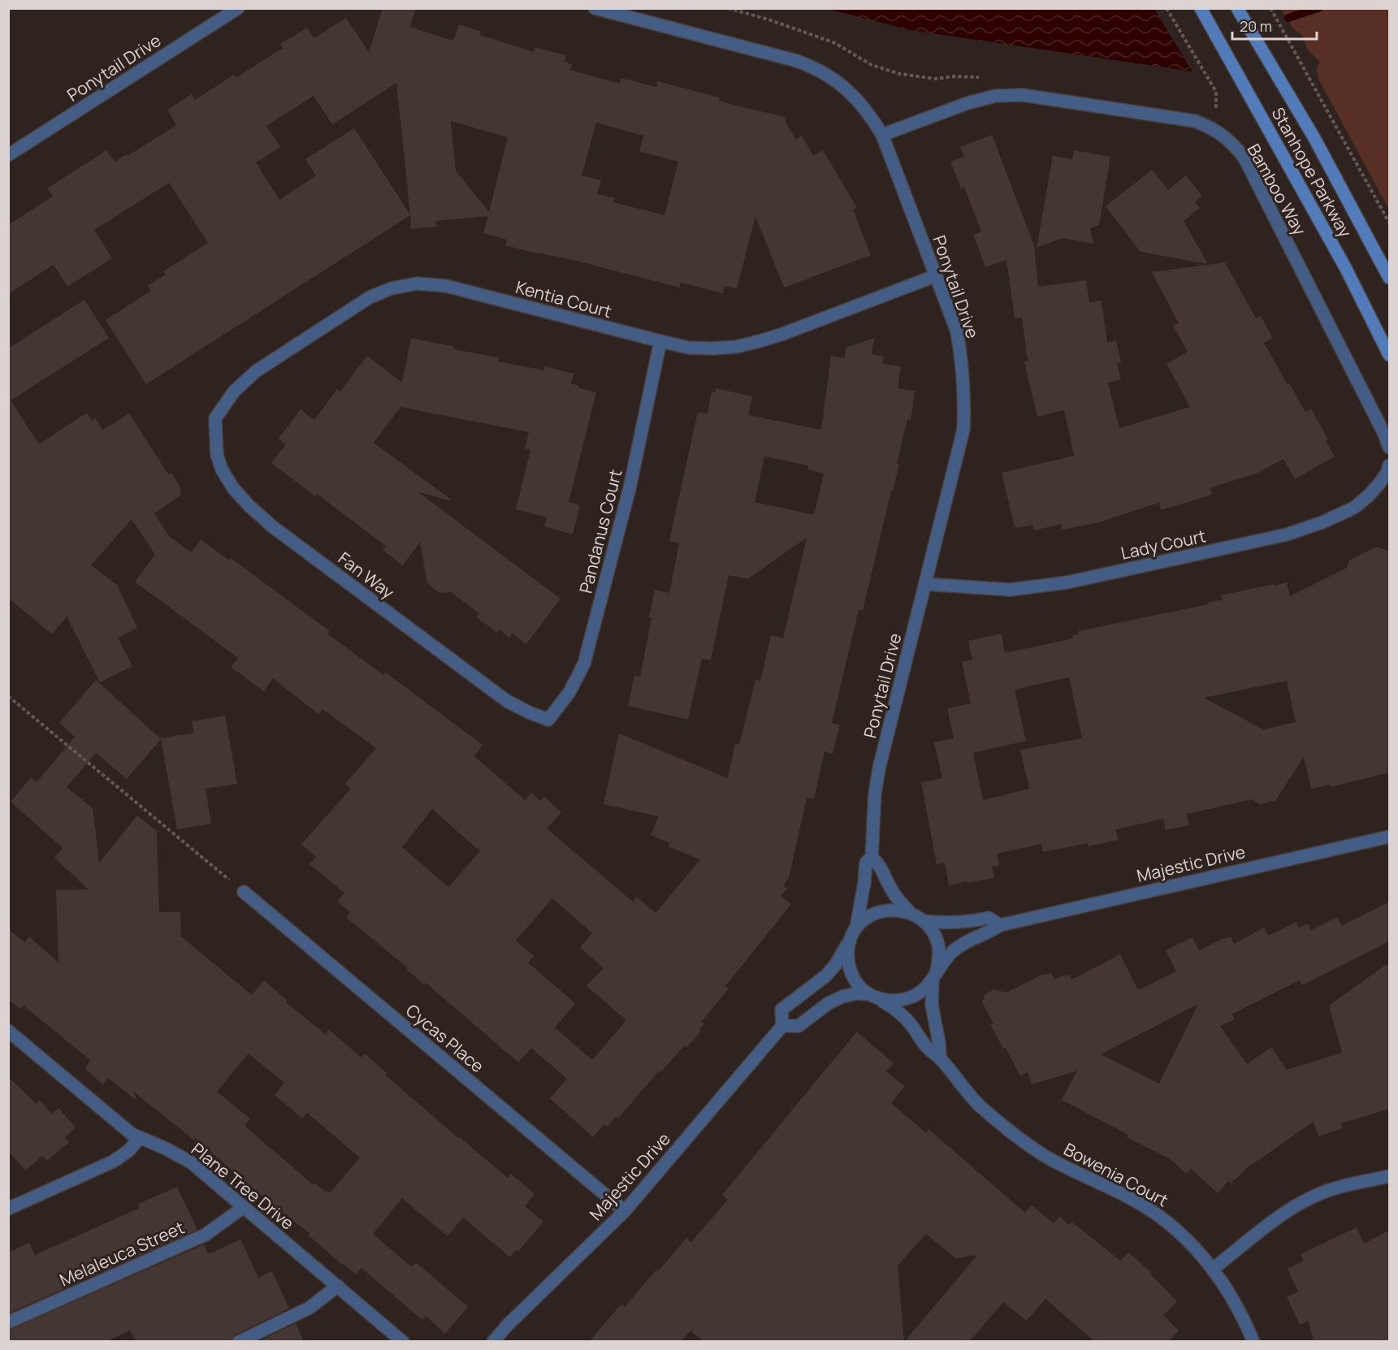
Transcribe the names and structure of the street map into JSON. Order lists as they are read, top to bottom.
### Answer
{
  "streets": {
    "main road": ["Stanhope Parkway"],
    "street": [
      "Ponytail Drive",
      "Bamboo Way",
      "Kentia Court",
      "Pandanus Court",
      "Lady Court",
      "Fan Way",
      "Majestic Drive",
      "Cycas Place",
      "Bowenia Court",
      "Plane Tree Drive",
      "Melaleuca Street"
    ]
  },
  "crossings": [
    ["Ponytail Drive", "Bamboo Way"],
    ["Ponytail Drive", "Kentia Court"],
    ["Ponytail Drive", "Lady Court"],
    ["Ponytail Drive", "Majestic Drive"],
    ["Ponytail Drive", "Bowenia Court"],
    ["Kentia Court", "Pandanus Court"],
    ["Kentia Court", "Fan Way"],
    ["Pandanus Court", "Fan Way"],
    ["Majestic Drive", "Cycas Place"],
    ["Majestic Drive", "Bowenia Court"],
    ["Plane Tree Drive", "Melaleuca Street"]
  ],
  "scale_bar": "20 m"
}
